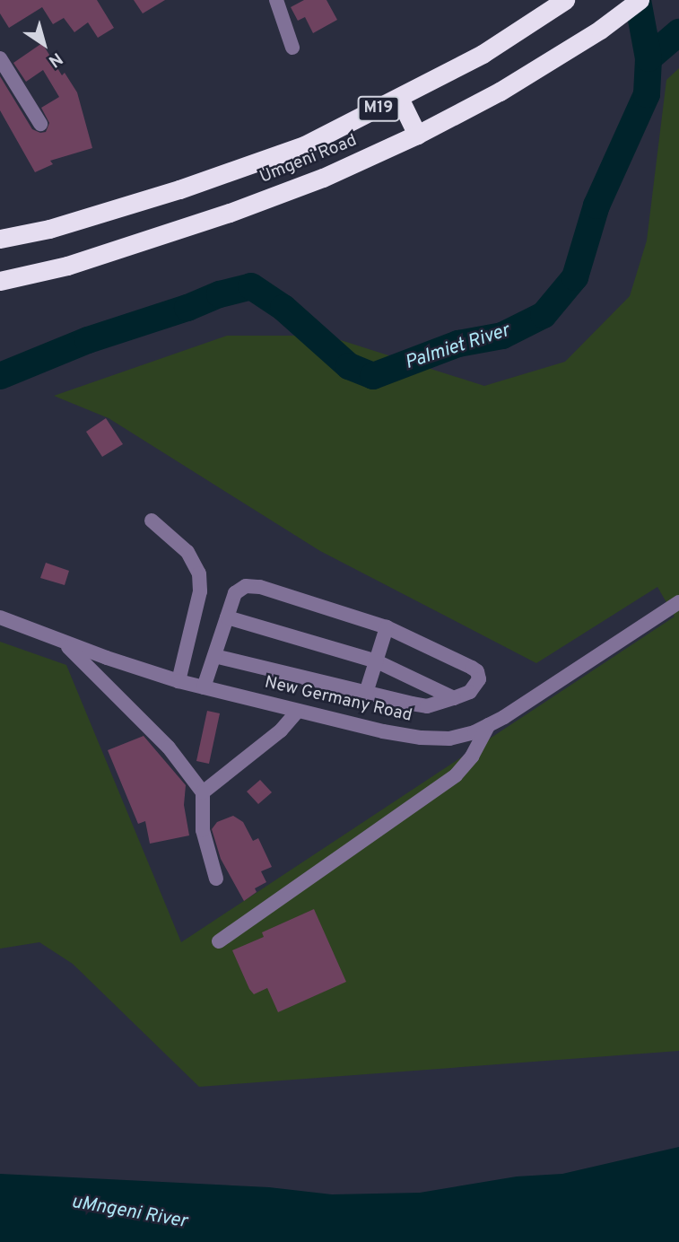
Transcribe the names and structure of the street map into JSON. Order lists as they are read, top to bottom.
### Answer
{
  "streets": {
    "highway": ["M19", "Umgeni Road"],
    "street": ["New Germany Road"]
  },
  "water": ["Palmiet River", "uMngeni River"],
  "north": "bottom right"
}
